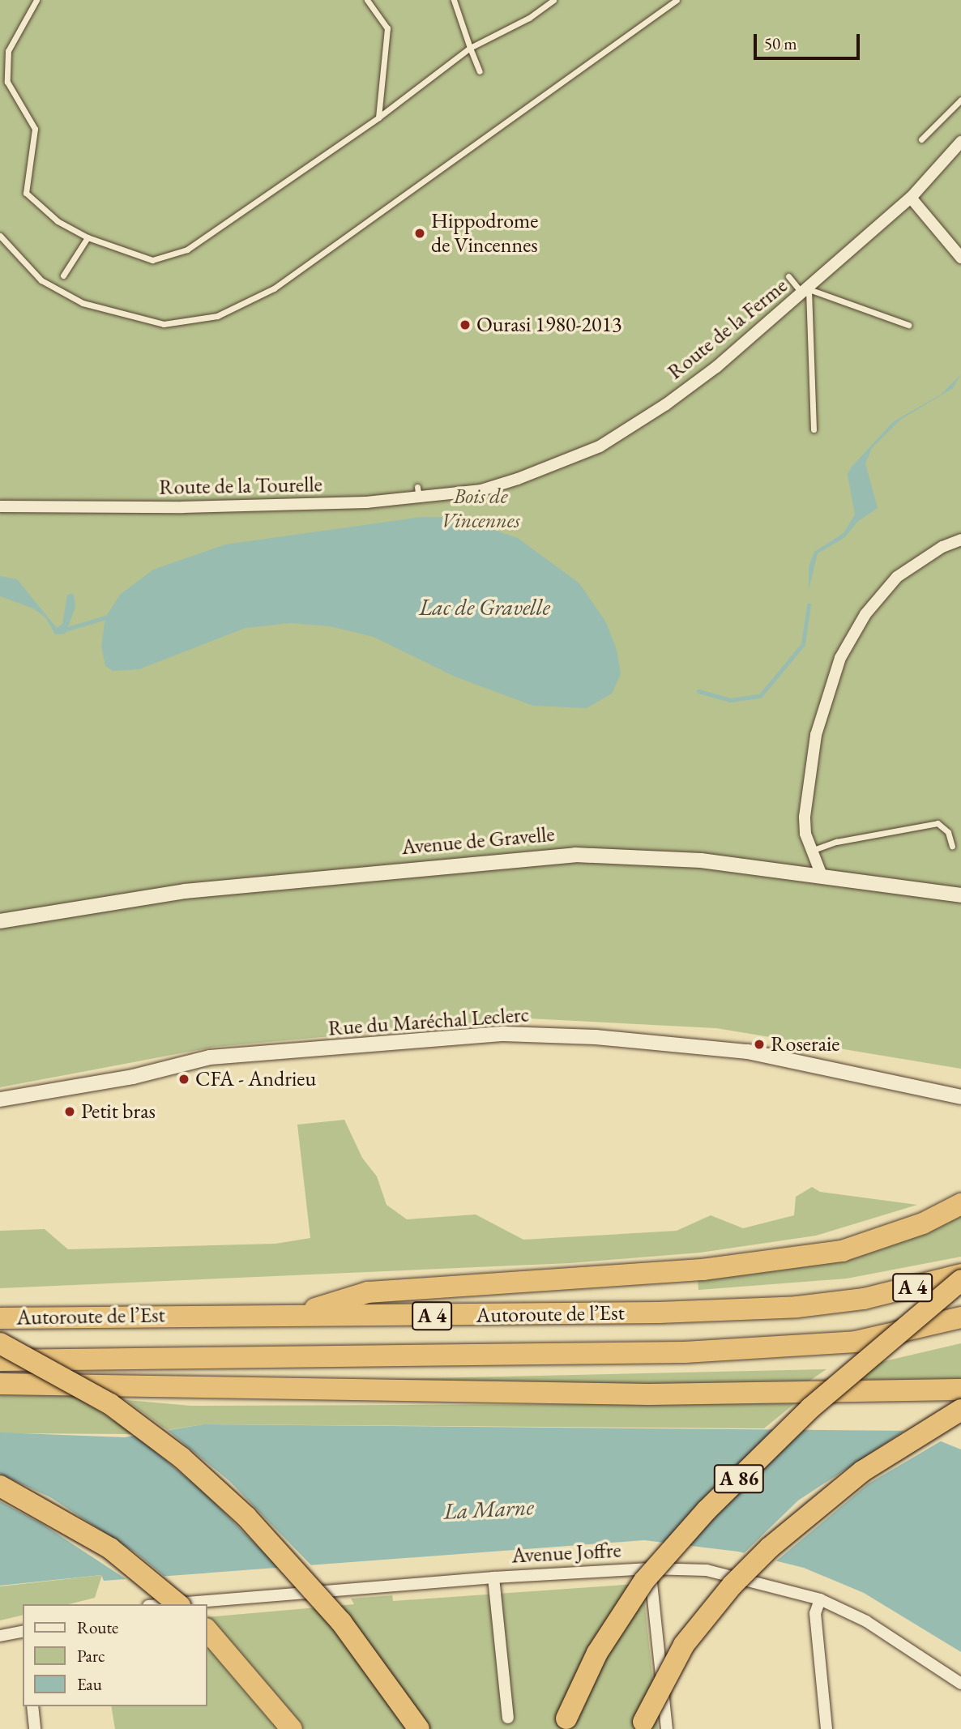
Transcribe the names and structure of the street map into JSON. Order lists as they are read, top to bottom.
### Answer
{
  "streets": {
    "highway": ["A 4", "Autoroute de l’Est", "A 86"],
    "street": [
      "Route de la Ferme",
      "Route de la Tourelle",
      "Avenue de Gravelle",
      "Rue du Maréchal Leclerc",
      "Avenue Joffre"
    ]
  },
  "crossings": [
    ["Route de la Ferme", "Route de la Tourelle"]
  ],
  "water": ["Lac de Gravelle", "La Marne"],
  "parks": ["Bois de Vincennes"],
  "places": [
    "Hippodrome de Vincennes",
    "Ourasi 1980-2013",
    "Roseraie",
    "CFA - Andrieu",
    "Petit bras"
  ],
  "legend": ["Route", "Parc", "Eau"],
  "scale_bar": "50 m"
}
